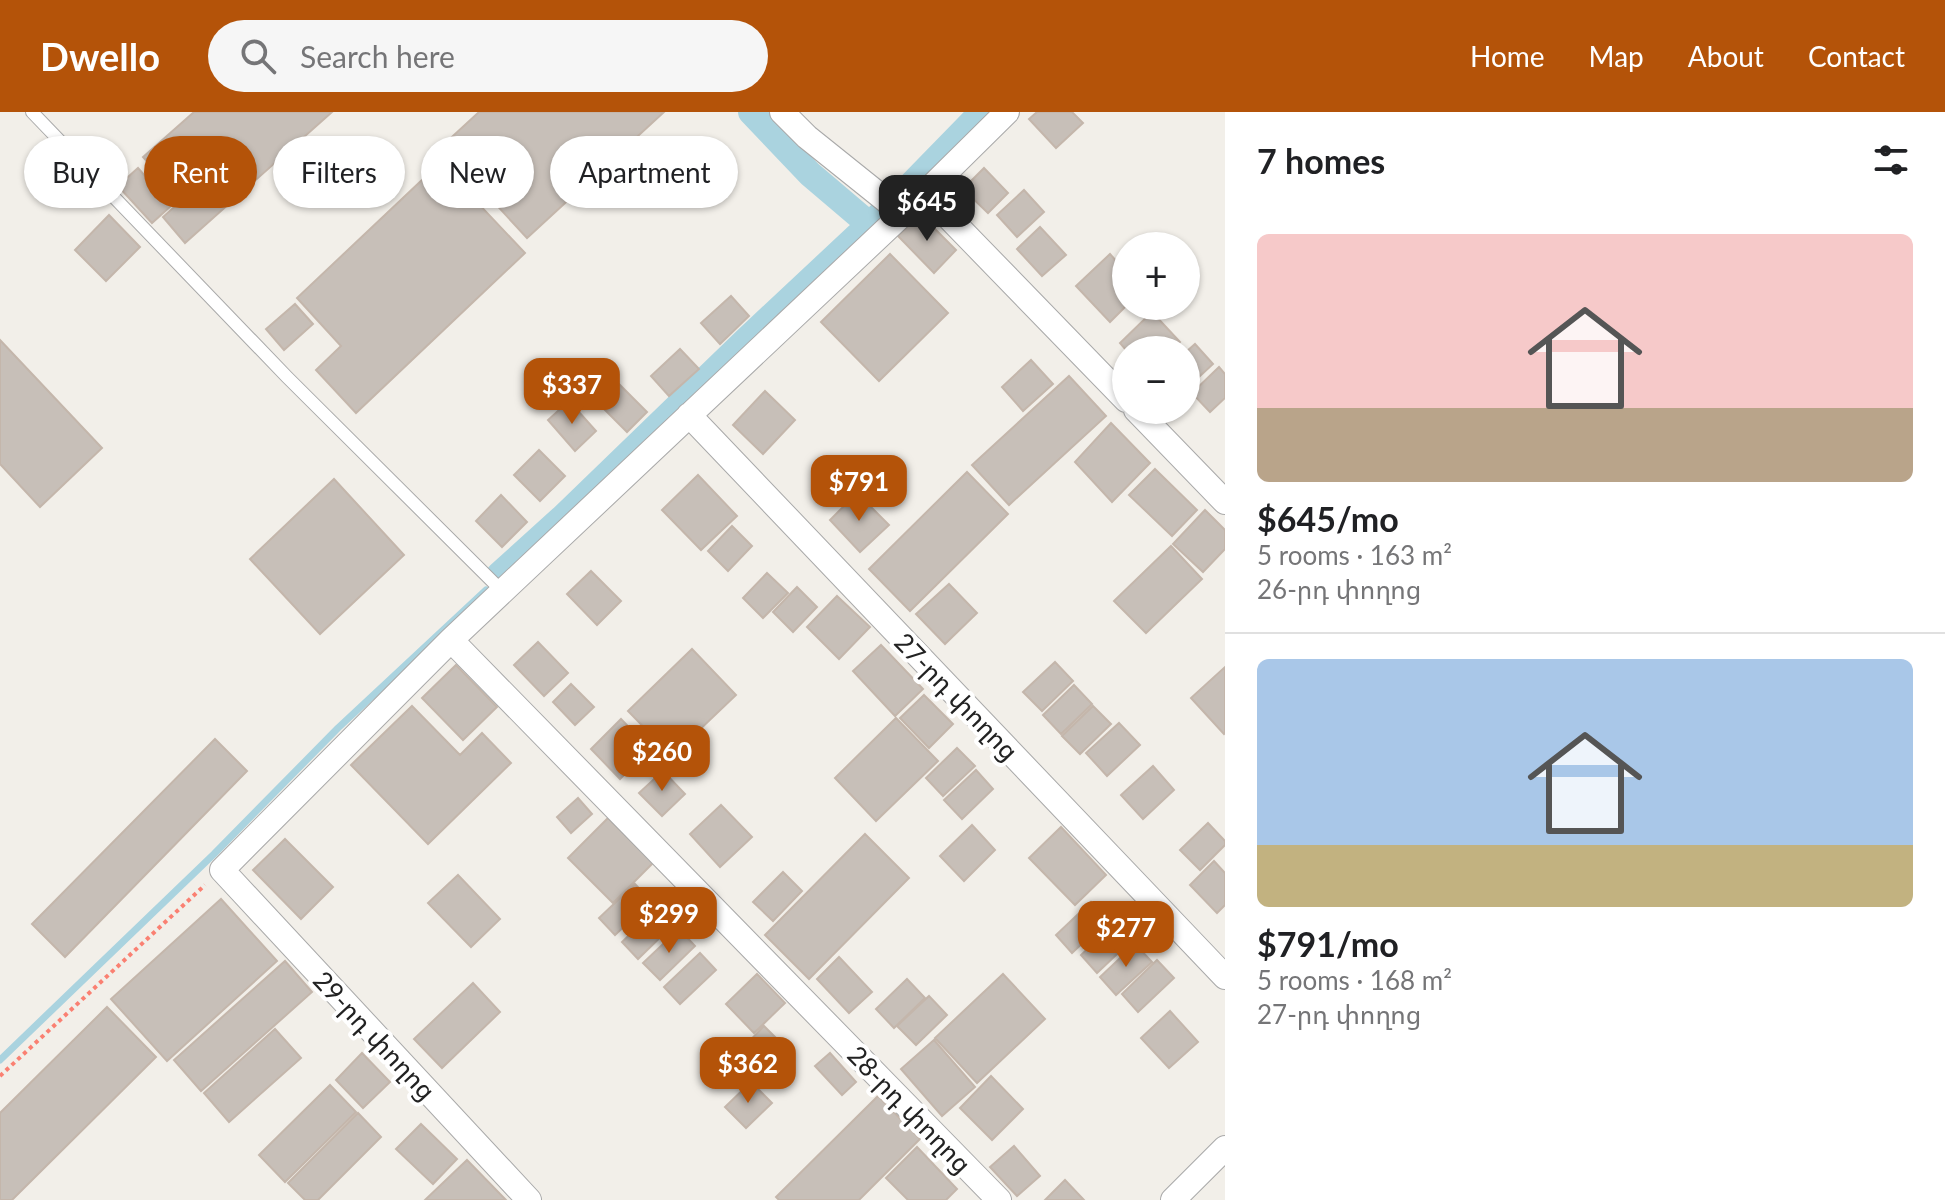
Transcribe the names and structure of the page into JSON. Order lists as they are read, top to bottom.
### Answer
{
  "streets": {
    "street": ["27-րդ փողոց", "29-րդ փողոց", "28-րդ փողոց"]
  },
  "page": {
    "header": "Dwello",
    "search": "Search here",
    "nav": [
      "Home",
      "Map",
      "About",
      "Contact"
    ],
    "heading": "7 homes",
    "chip": [
      "Buy",
      "Rent",
      "Filters",
      "New",
      "Apartment"
    ],
    "price": [
      "$645",
      "$337",
      "$791",
      "$260",
      "$299",
      "$277",
      "$362"
    ],
    "list": [
      {
        "name": "$645/mo",
        "note": "5 rooms · 163 m² · 26-րդ փողոց"
      },
      {
        "name": "$791/mo",
        "note": "5 rooms · 168 m² · 27-րդ փողոց"
      }
    ],
    "map_buttons": ["+", "−"]
  }
}
